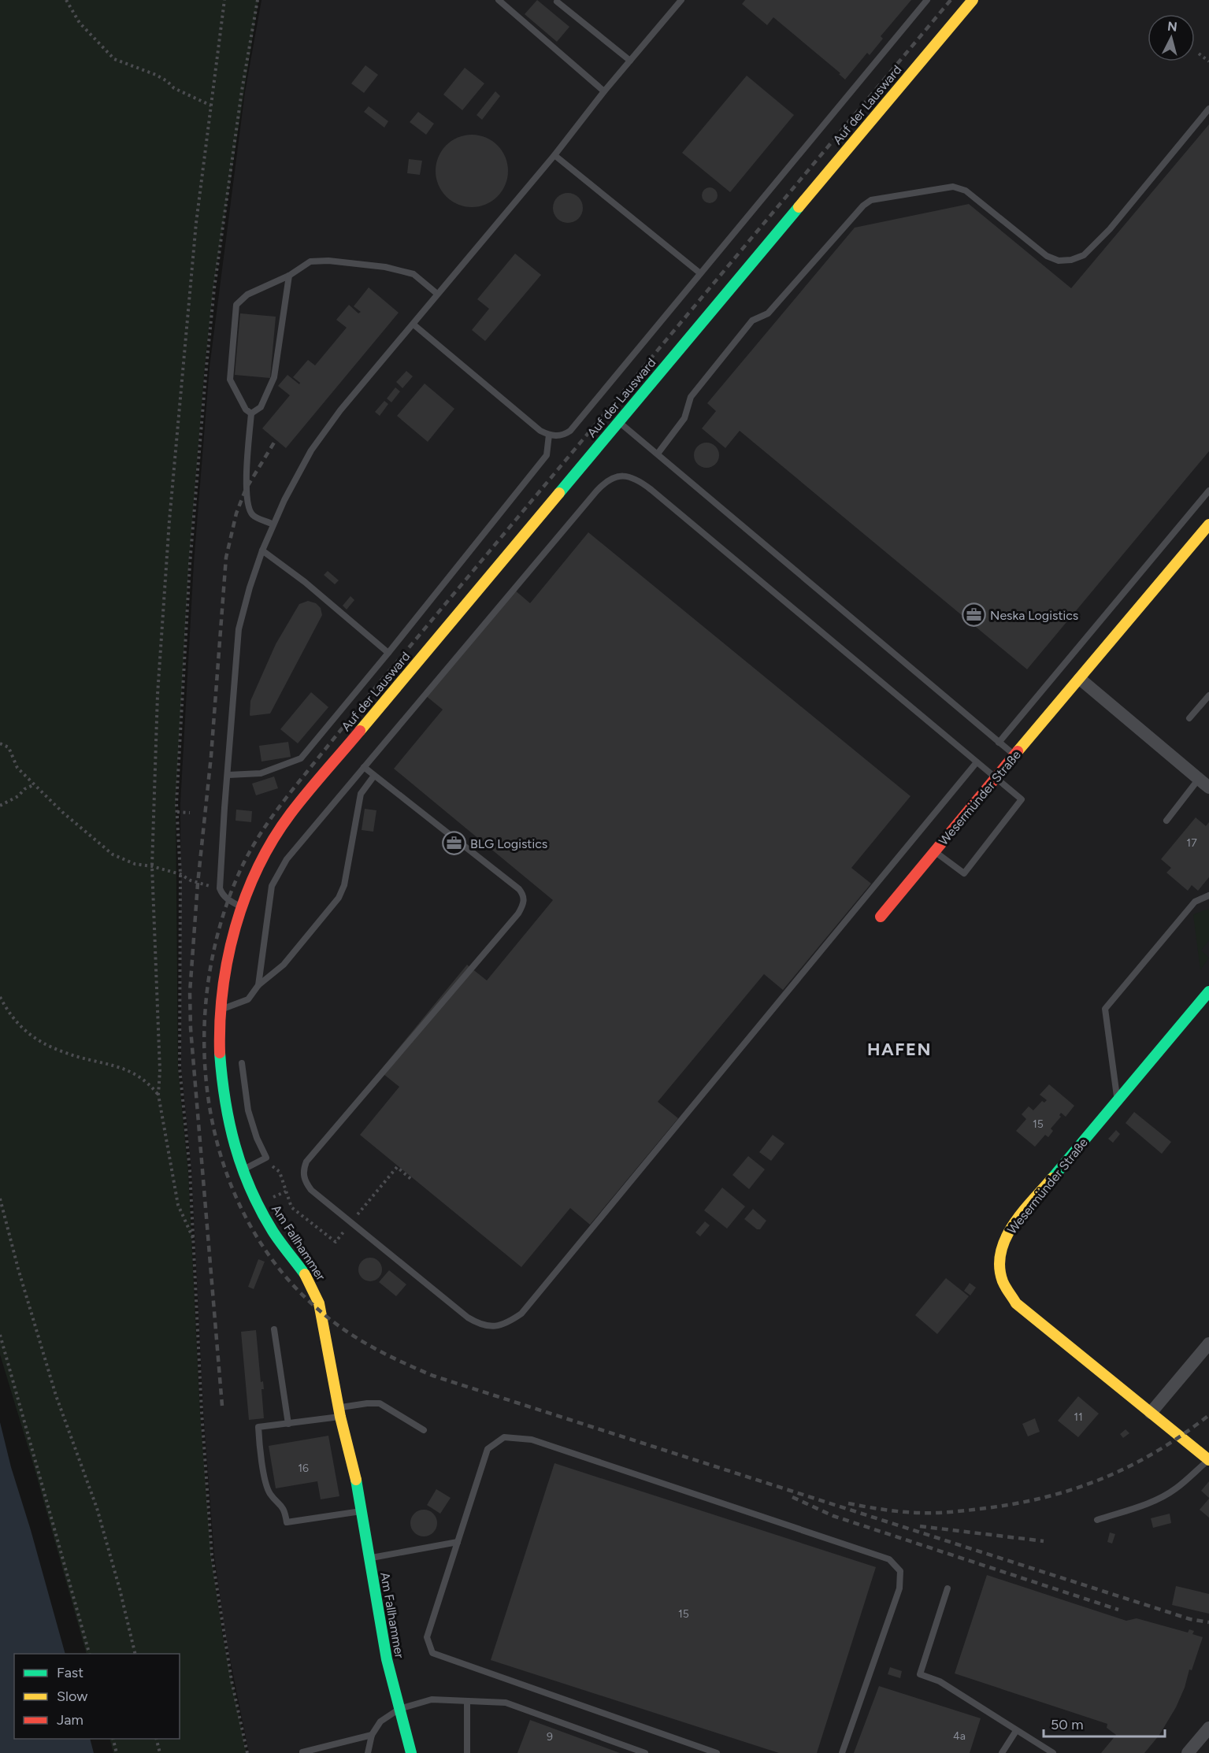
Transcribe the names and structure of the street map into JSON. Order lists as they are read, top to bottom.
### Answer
{
  "streets": {
    "street": ["Auf der Lausward", "Wesermünder Straße", "Am Fallhammer"]
  },
  "crossings": [
    ["Auf der Lausward", "Am Fallhammer"]
  ],
  "districts": ["HAFEN"],
  "places": {
    "office": ["Neska Logistics", "BLG Logistics"]
  },
  "house_numbers": [
    "17",
    "15",
    "11",
    "16",
    "15",
    "4a",
    "9"
  ],
  "legend": ["Fast", "Slow", "Jam"],
  "scale_bar": "50 m",
  "north": "top"
}
